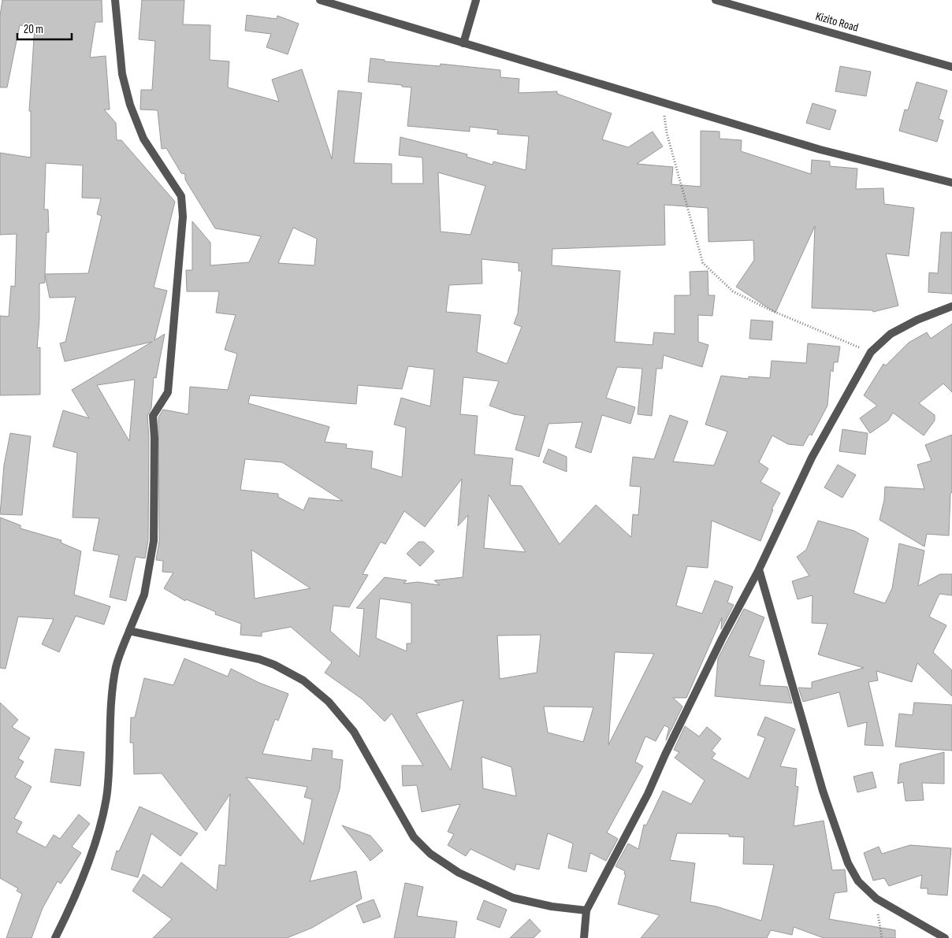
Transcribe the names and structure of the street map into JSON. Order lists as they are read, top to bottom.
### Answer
{
  "streets": {
    "street": ["Kizito Road"]
  },
  "scale_bar": "20 m"
}
